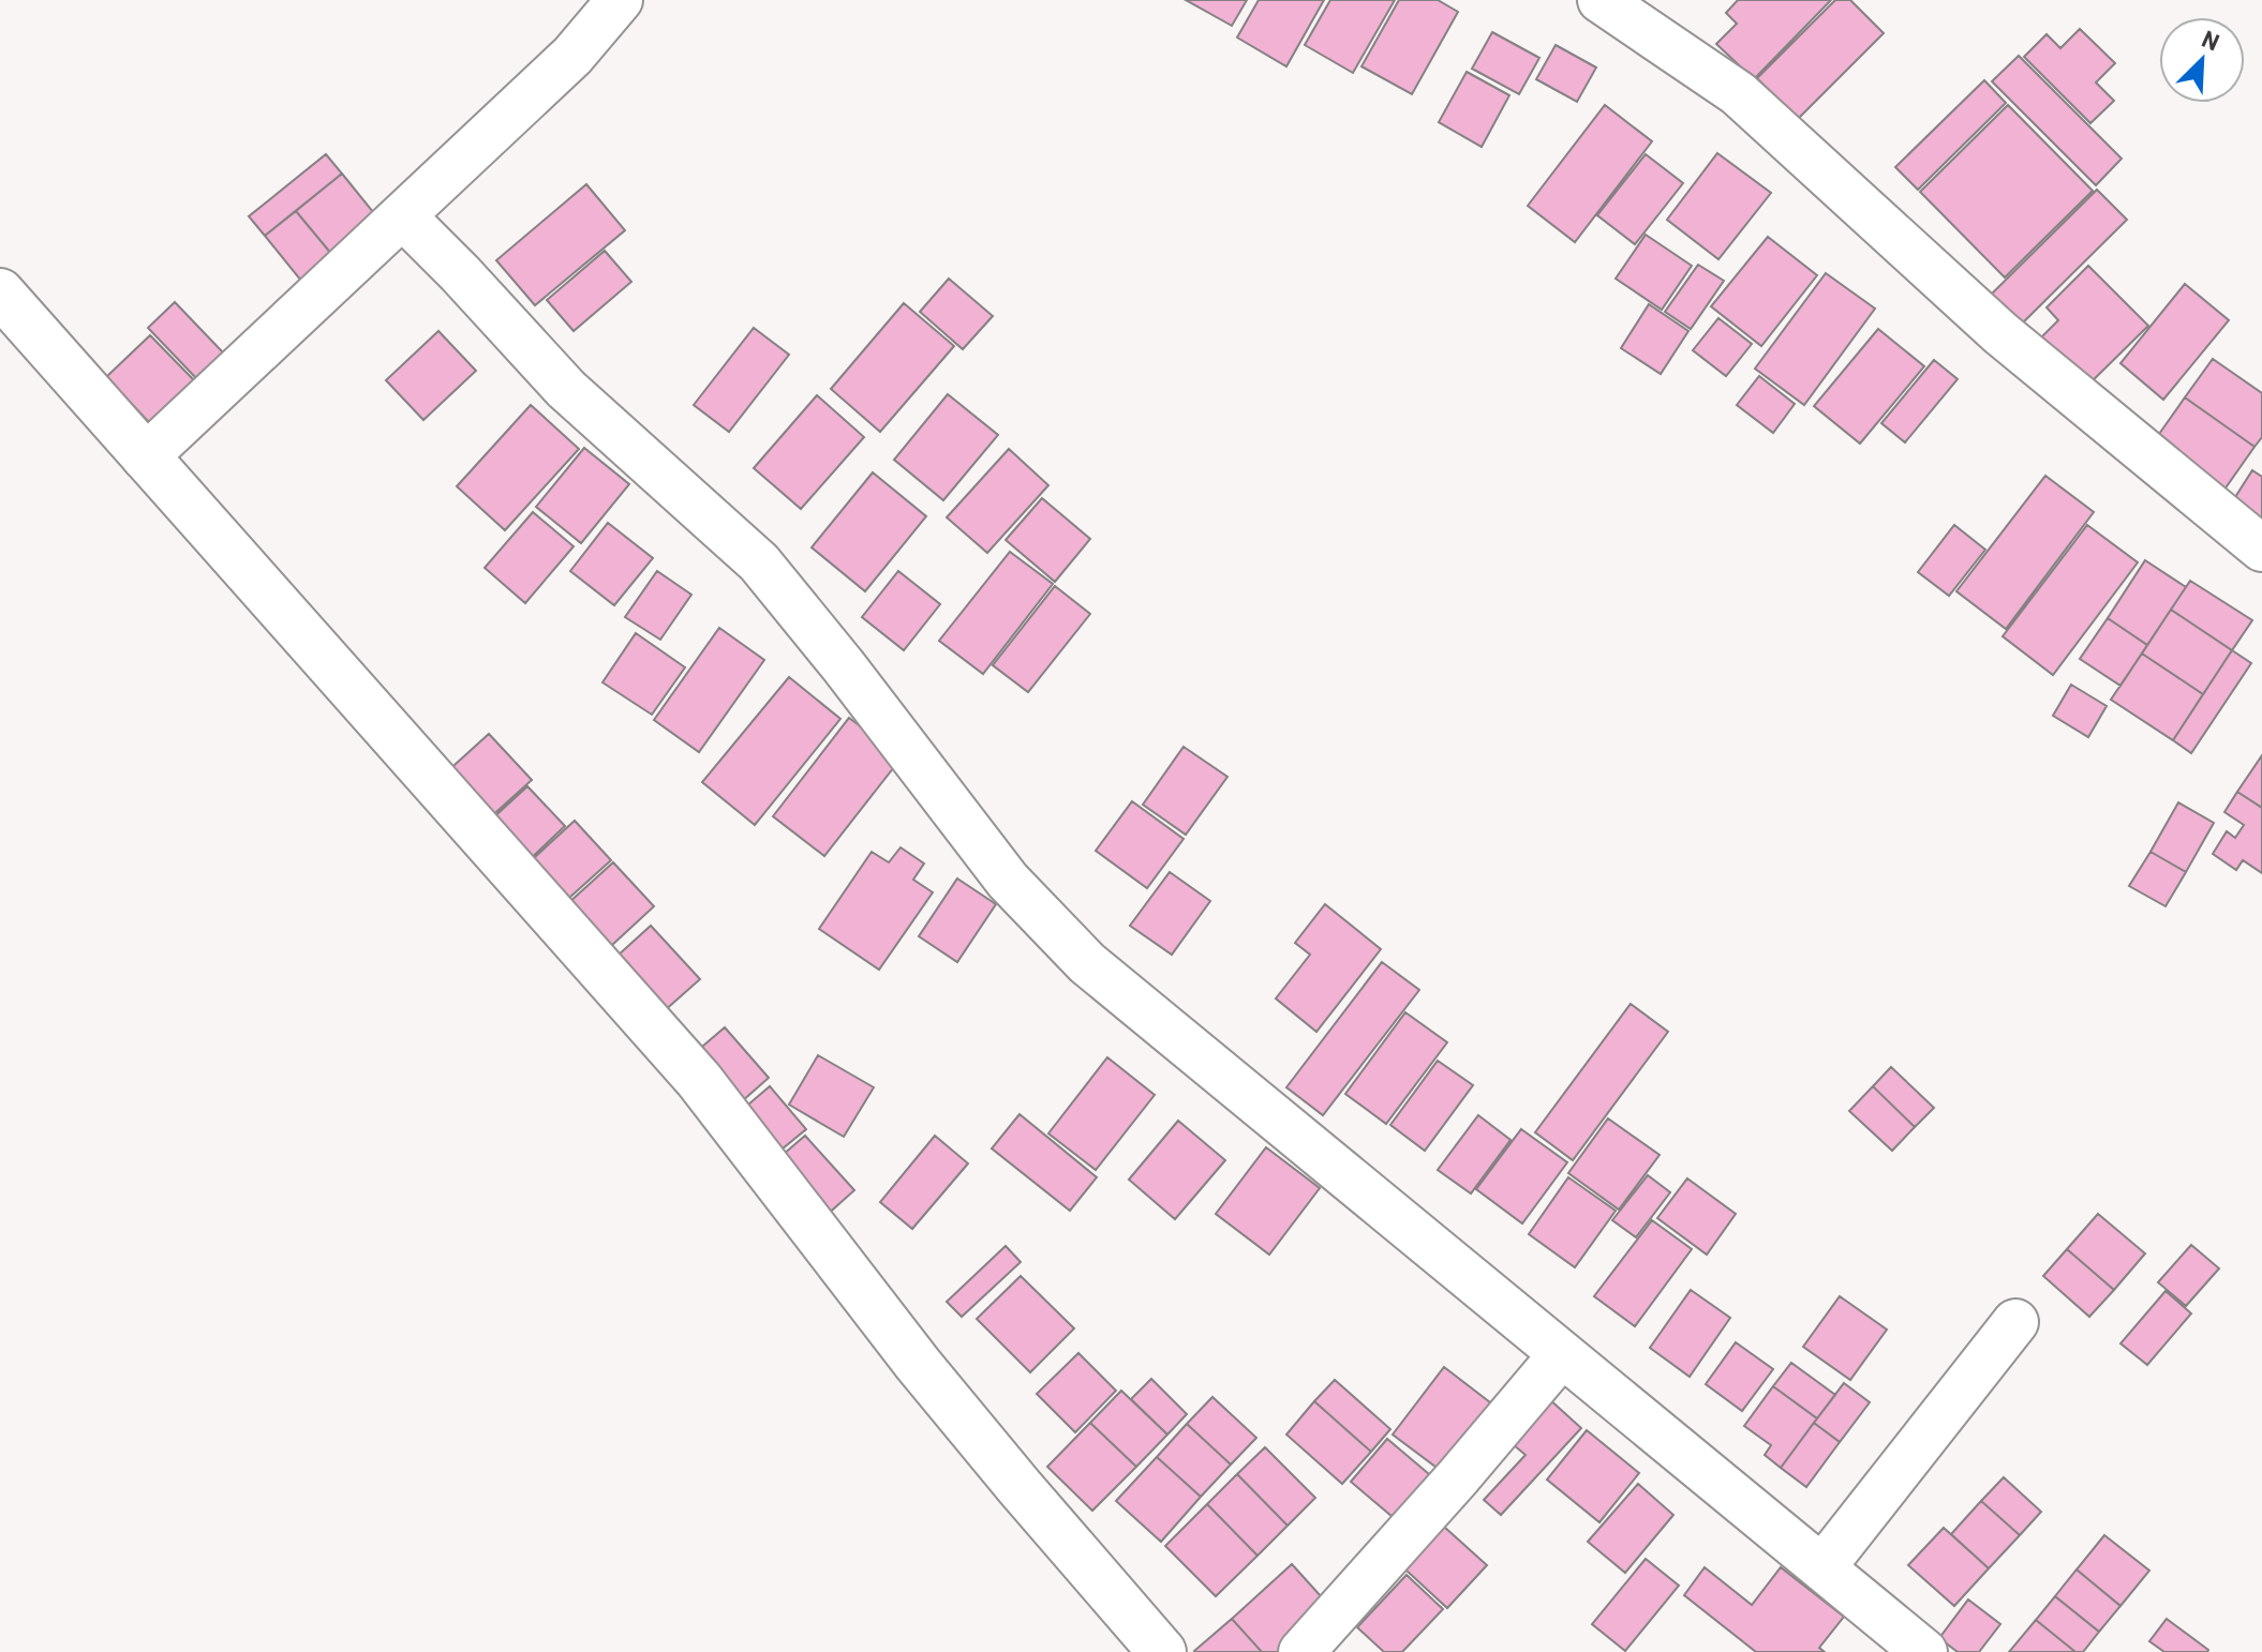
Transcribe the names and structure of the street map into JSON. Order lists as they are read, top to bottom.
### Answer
{
  "north": "top right"
}
